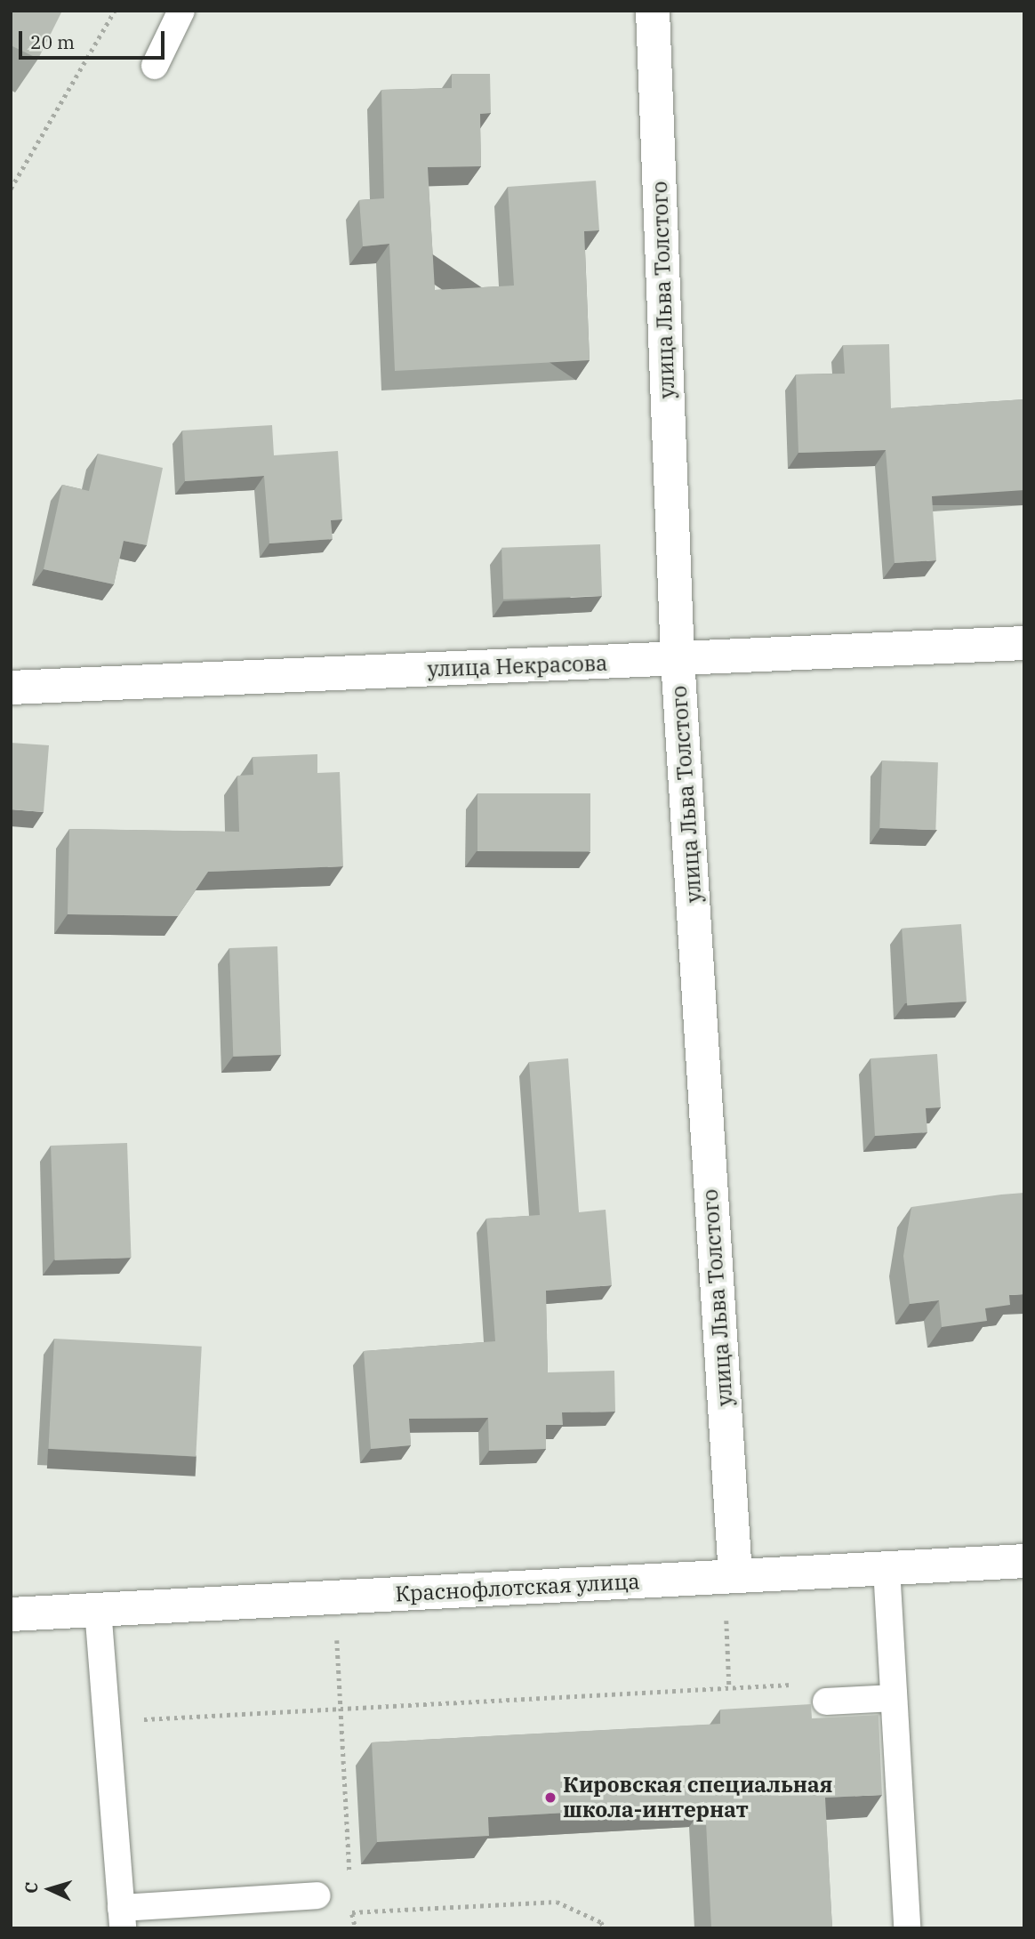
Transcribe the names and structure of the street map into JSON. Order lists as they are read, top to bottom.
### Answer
{
  "streets": {
    "street": ["улица Льва Толстого", "улица Некрасова", "Краснофлотская улица"]
  },
  "crossings": [
    ["улица Льва Толстого", "улица Некрасова"],
    ["улица Льва Толстого", "Краснофлотская улица"]
  ],
  "places": ["Кировская специальная школа-интернат"],
  "scale_bar": "20 m",
  "north": "left"
}
